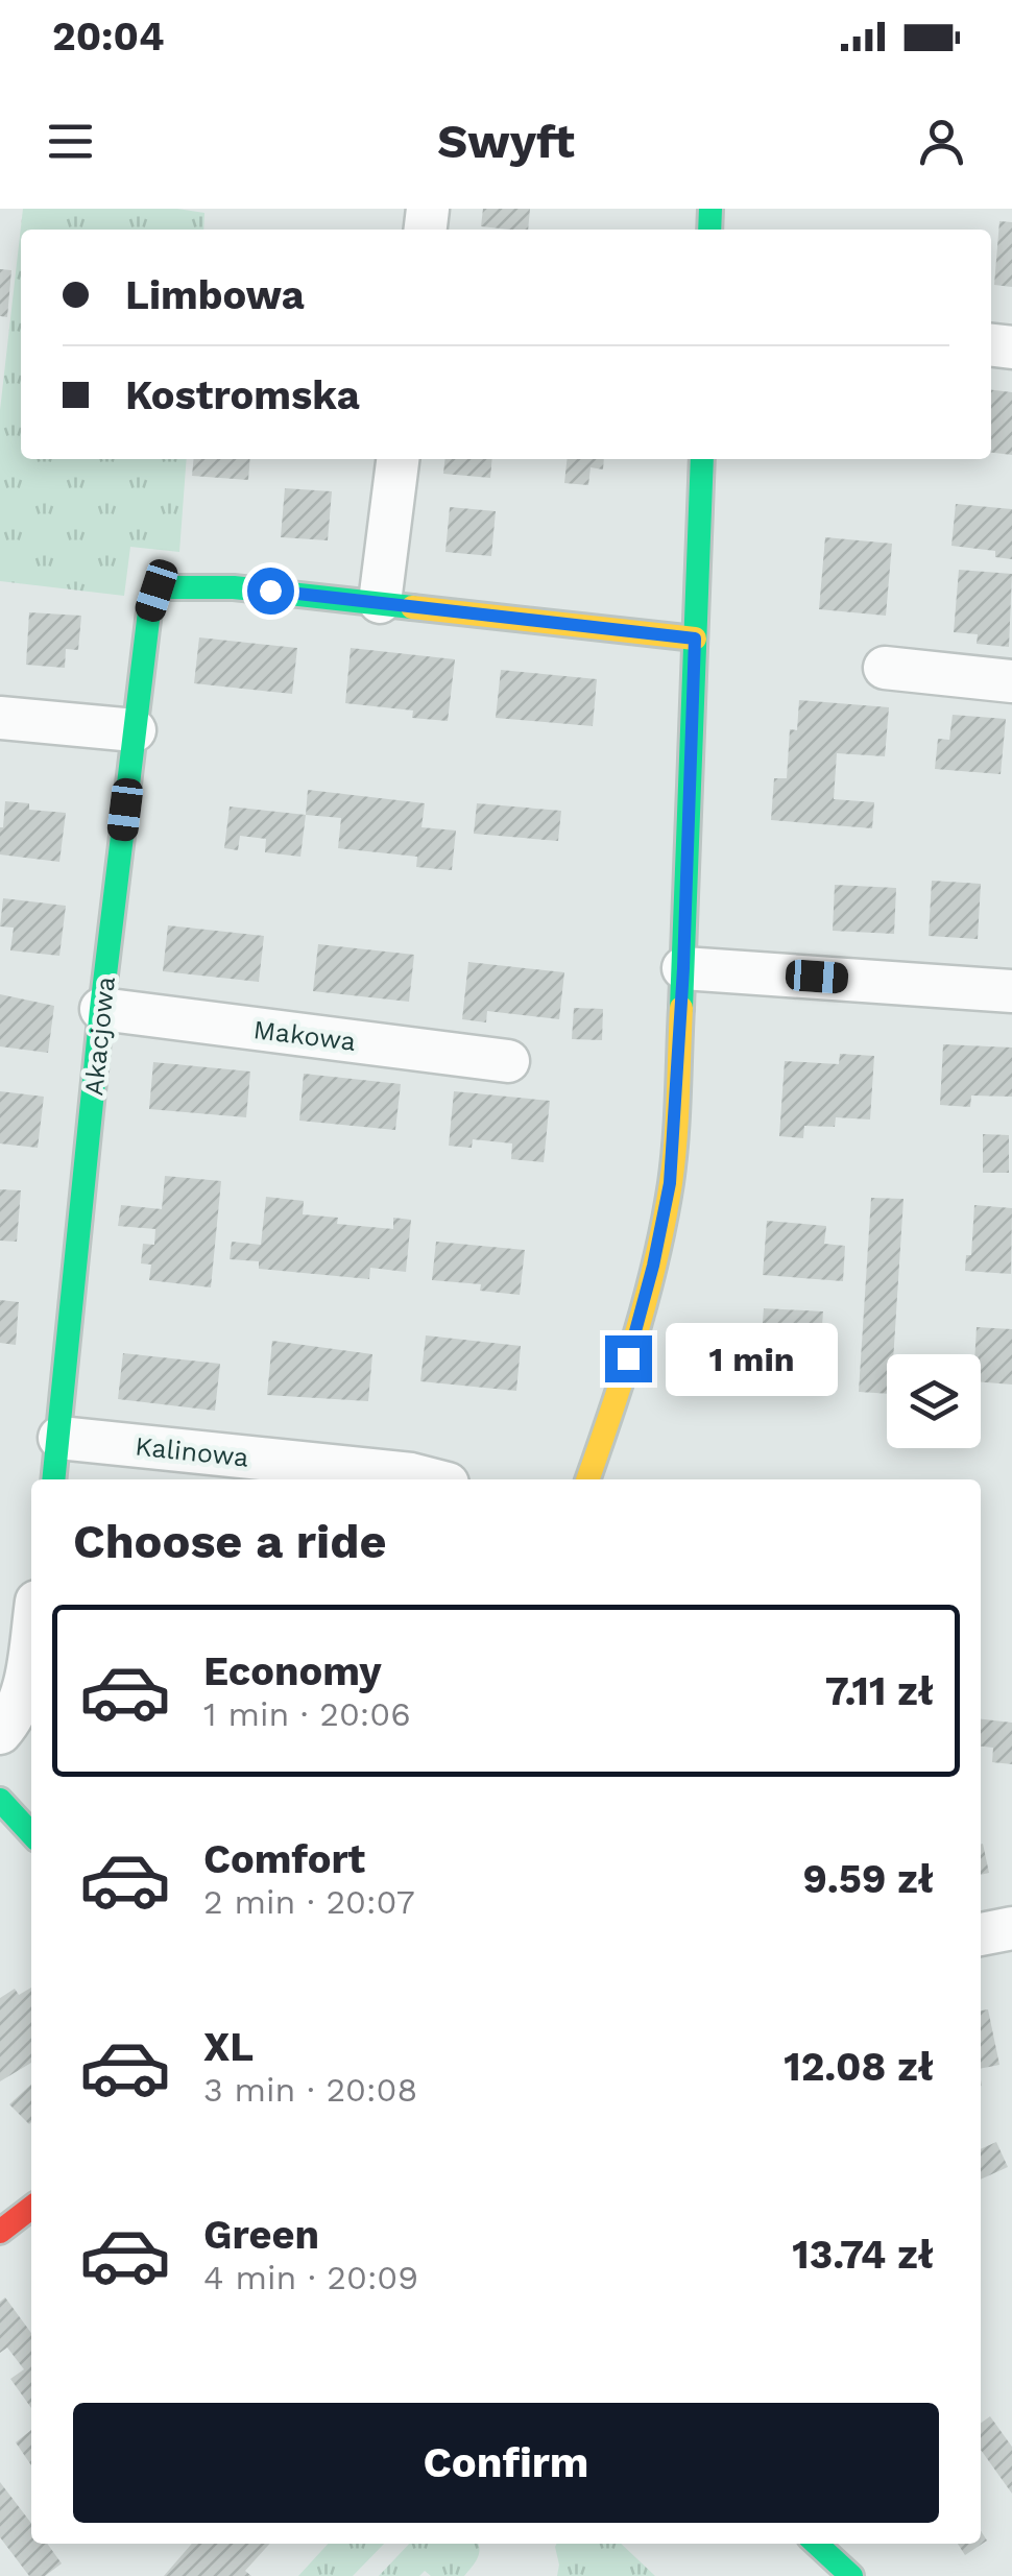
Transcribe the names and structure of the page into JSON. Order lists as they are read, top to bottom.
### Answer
{
  "streets": {
    "street": ["Makowa", "Akacjowa", "Kalinowa"]
  },
  "crossings": [
    ["Makowa", "Akacjowa"],
    ["Akacjowa", "Kalinowa"]
  ],
  "page": {
    "status": "20:04",
    "header": "Swyft",
    "banner": ["Limbowa", "Kostromska"],
    "bubble": "1 min",
    "heading": "Choose a ride",
    "list": [
      {
        "name": "Economy",
        "note": "1 min · 20:06",
        "value": "7.11 zł"
      },
      {
        "name": "Comfort",
        "note": "2 min · 20:07",
        "value": "9.59 zł"
      },
      {
        "name": "XL",
        "note": "3 min · 20:08",
        "value": "12.08 zł"
      },
      {
        "name": "Green",
        "note": "4 min · 20:09",
        "value": "13.74 zł"
      }
    ],
    "buttons": "Confirm"
  }
}
